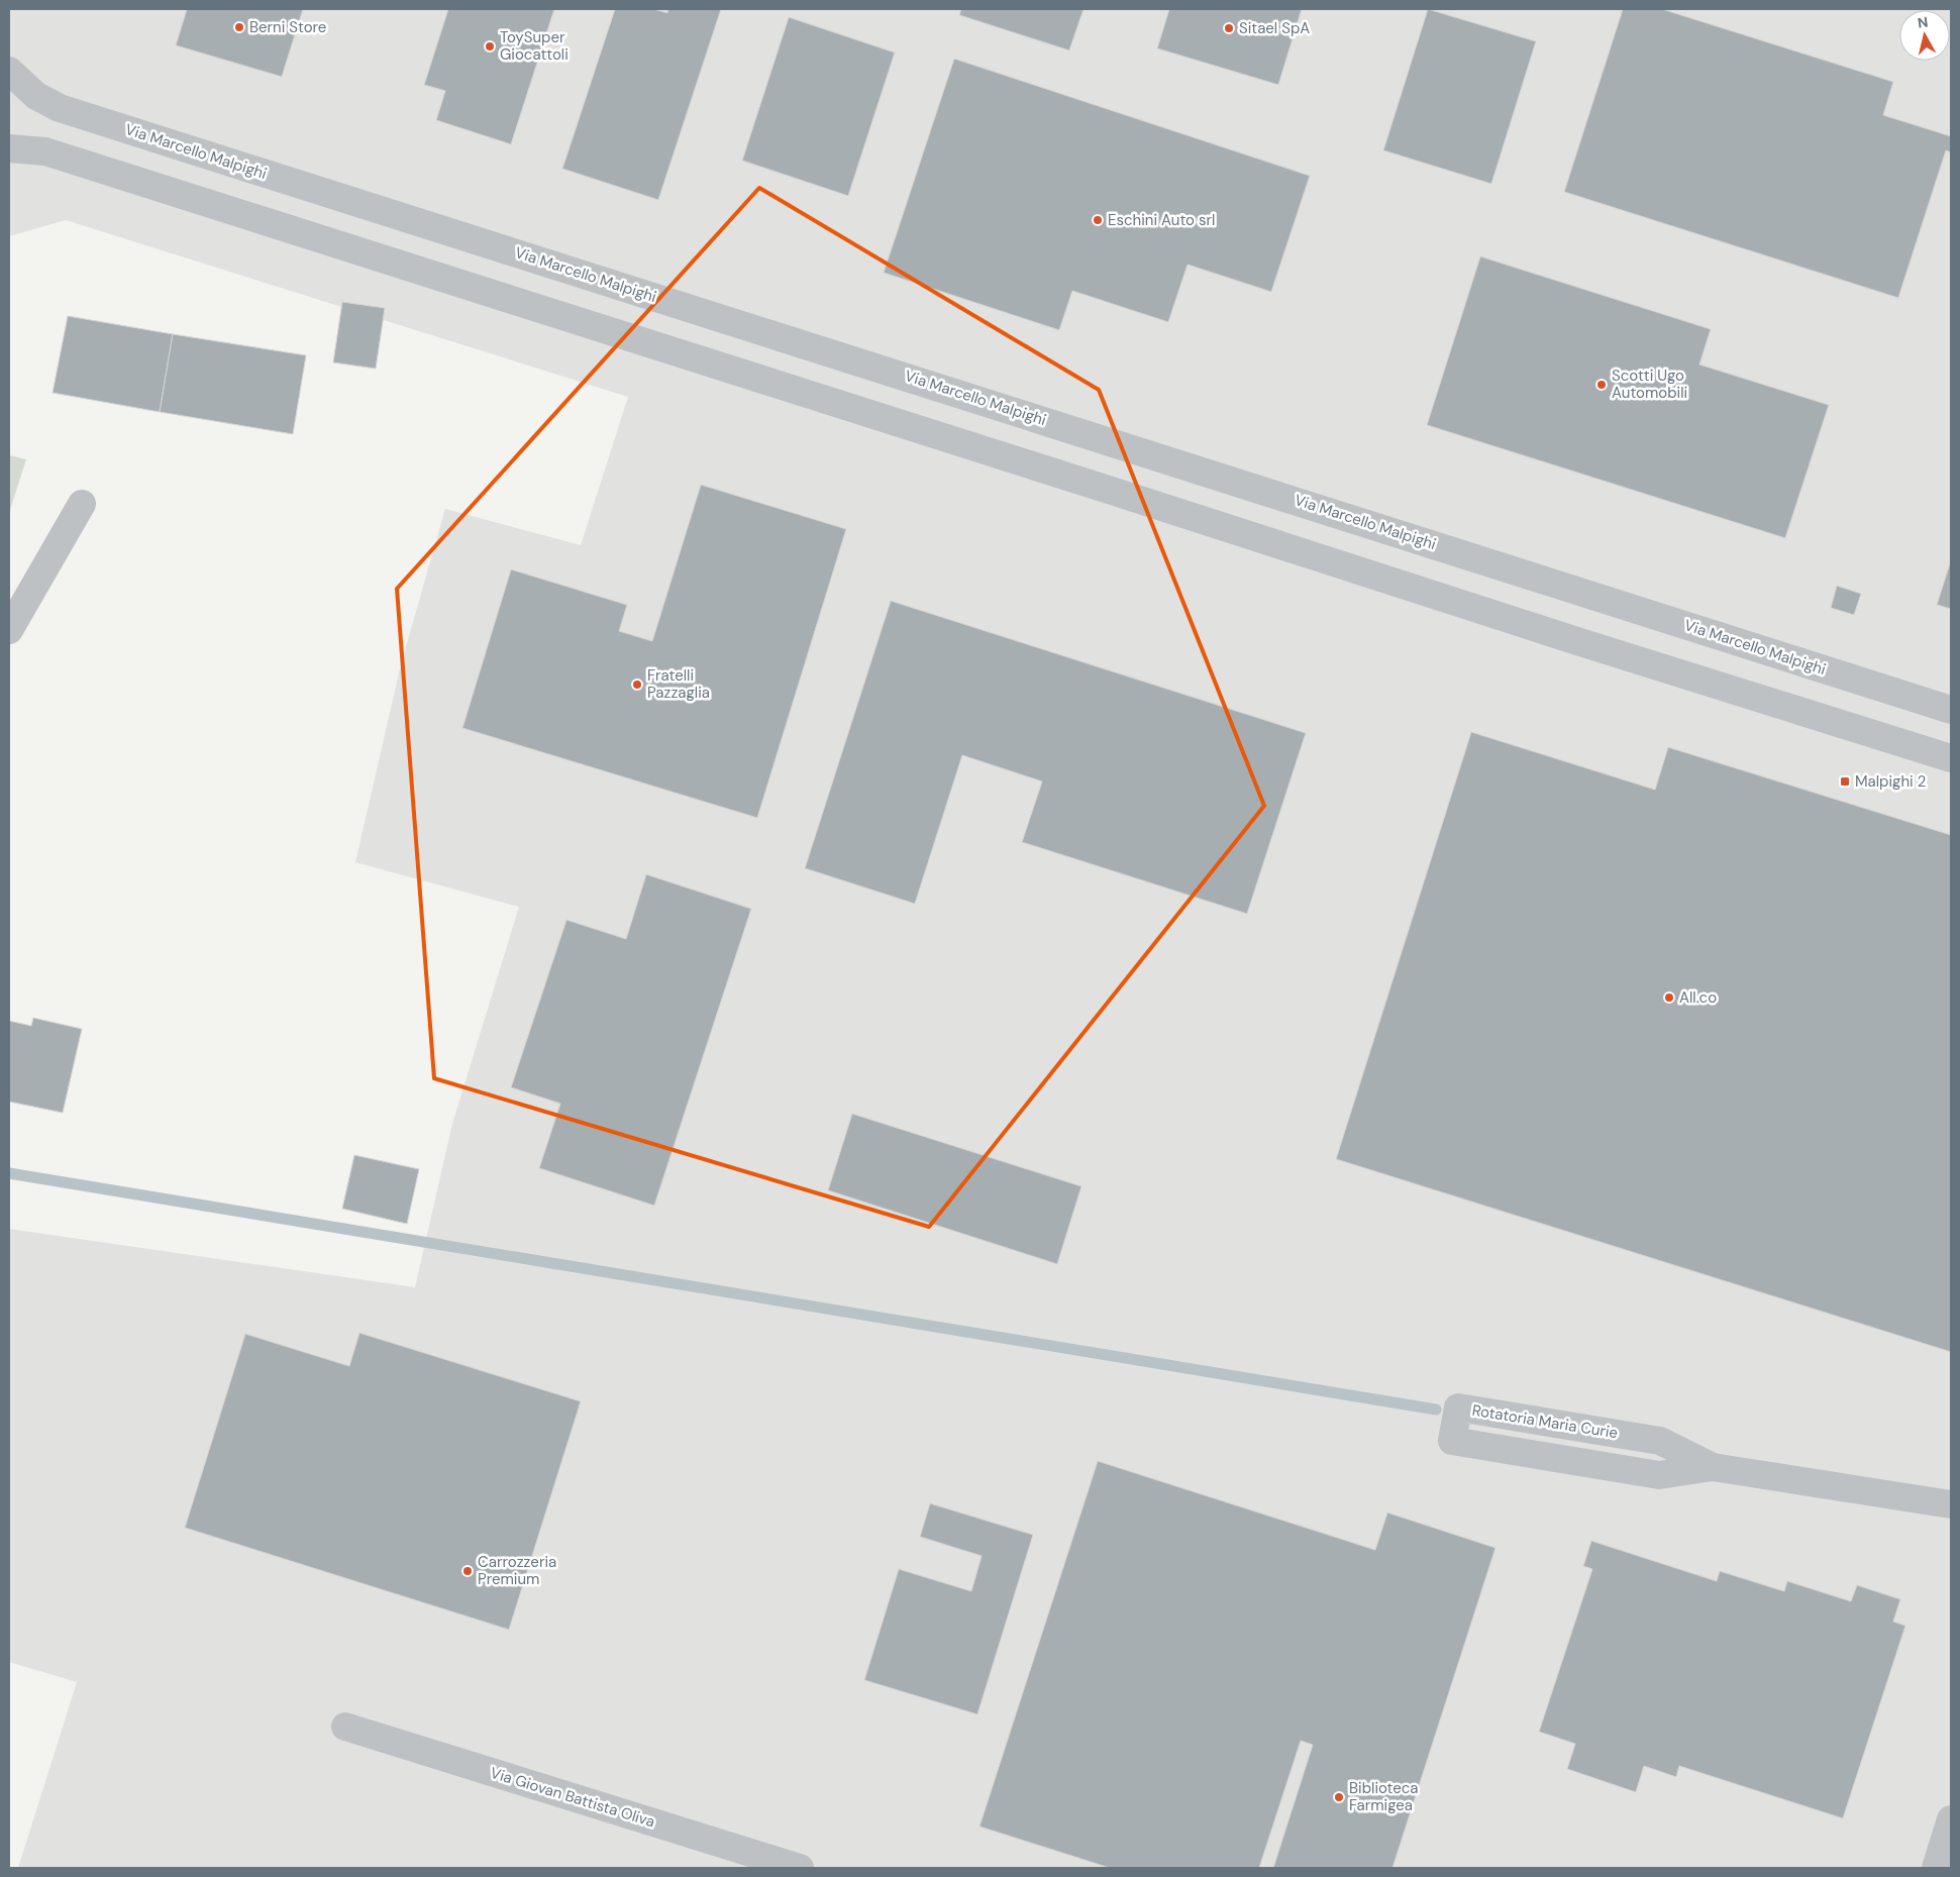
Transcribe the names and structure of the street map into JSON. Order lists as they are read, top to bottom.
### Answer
{
  "streets": {
    "street": ["Via Marcello Malpighi", "Rotatoria Maria Curie", "Via Giovan Battista Oliva"]
  },
  "places": {
    "other": [
      "Berni Store",
      "Sitael SpA",
      "ToySuper Giocattoli",
      "Eschini Auto srl",
      "Scotti Ugo Automobili",
      "Fratelli Pazzaglia",
      "All.co",
      "Carrozzeria Premium",
      "Biblioteca Farmigea"
    ],
    "transit": ["Malpighi 2"]
  },
  "north": "top"
}
